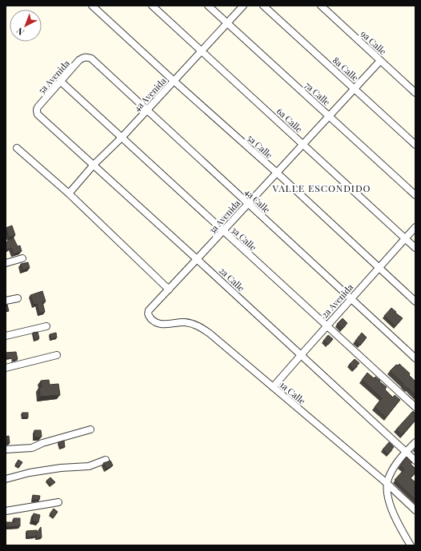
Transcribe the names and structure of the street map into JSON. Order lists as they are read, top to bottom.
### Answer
{
  "streets": {
    "street": [
      "9a Calle",
      "8a Calle",
      "5a Avenida",
      "7a Calle",
      "4a Avenida",
      "6a Calle",
      "5a Calle",
      "4a Calle",
      "3a Avenida",
      "3a Calle",
      "2a Calle",
      "2a Avenida",
      "1a Calle"
    ]
  },
  "crossings": [
    ["9a Calle", "3a Avenida"],
    ["8a Calle", "3a Avenida"],
    ["5a Avenida", "4a Calle"],
    ["5a Avenida", "3a Calle"],
    ["5a Avenida", "2a Calle"],
    ["7a Calle", "4a Avenida"],
    ["7a Calle", "3a Avenida"],
    ["4a Avenida", "6a Calle"],
    ["4a Avenida", "5a Calle"],
    ["4a Avenida", "4a Calle"],
    ["4a Avenida", "3a Calle"],
    ["4a Avenida", "2a Calle"],
    ["6a Calle", "3a Avenida"],
    ["6a Calle", "2a Avenida"],
    ["5a Calle", "3a Avenida"],
    ["5a Calle", "2a Avenida"],
    ["4a Calle", "3a Avenida"],
    ["4a Calle", "2a Avenida"],
    ["3a Avenida", "3a Calle"],
    ["3a Avenida", "2a Calle"],
    ["3a Avenida", "1a Calle"],
    ["3a Calle", "2a Avenida"],
    ["2a Calle", "2a Avenida"],
    ["2a Avenida", "1a Calle"]
  ],
  "districts": ["VALLE ESCONDIDO"],
  "north": "bottom left"
}
